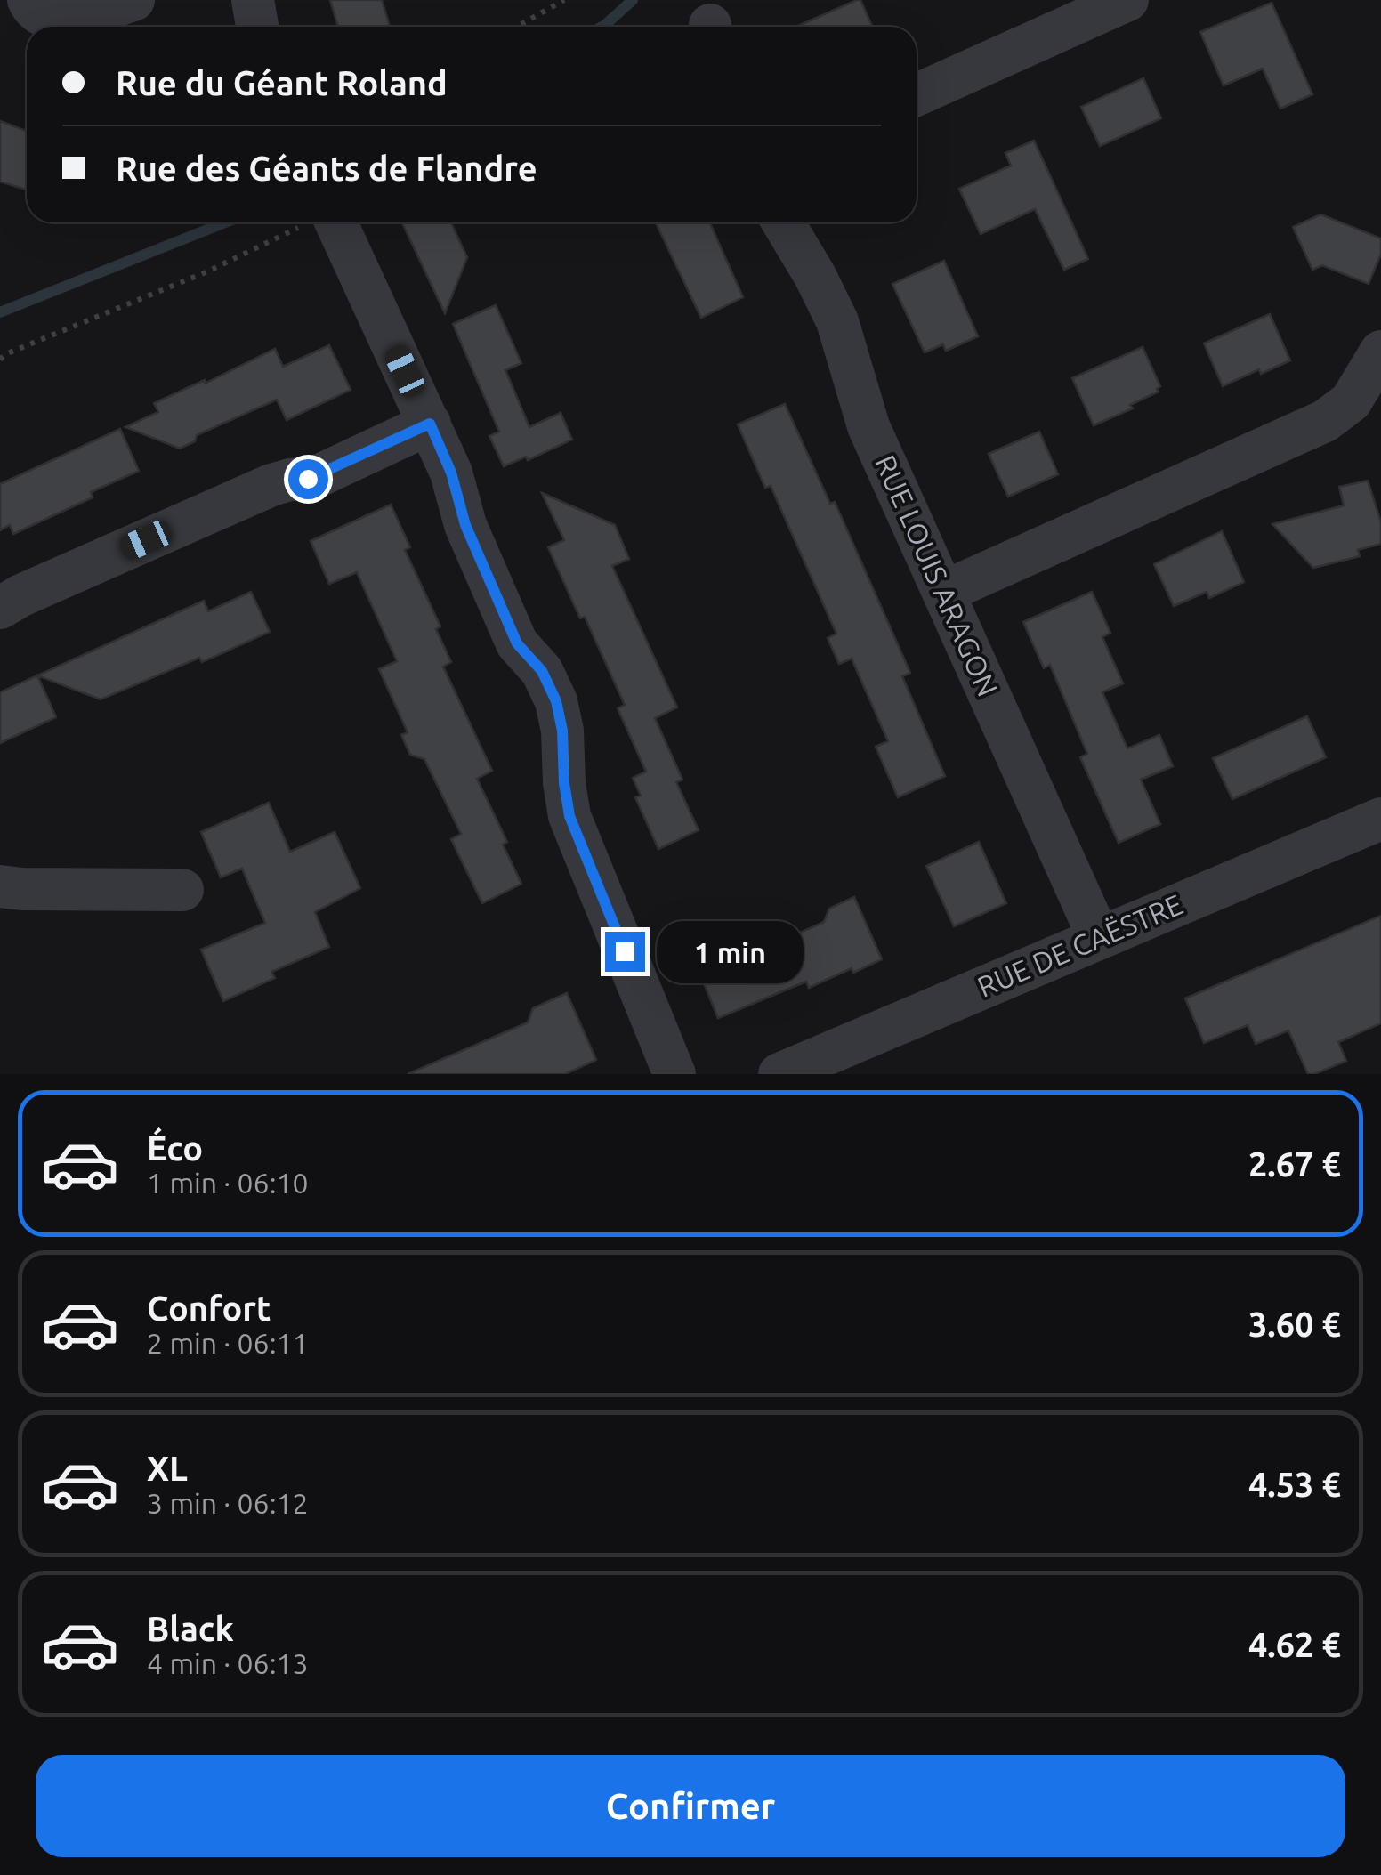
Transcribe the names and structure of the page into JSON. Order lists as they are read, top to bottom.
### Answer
{
  "streets": {
    "street": ["RUE LOUIS ARAGON", "RUE DE CAËSTRE"]
  },
  "crossings": [
    ["RUE LOUIS ARAGON", "RUE DE CAËSTRE"]
  ],
  "page": {
    "banner": ["Rue du Géant Roland", "Rue des Géants de Flandre"],
    "bubble": "1 min",
    "list": [
      {
        "name": "Éco",
        "note": "1 min · 06:10",
        "value": "2.67 €"
      },
      {
        "name": "Confort",
        "note": "2 min · 06:11",
        "value": "3.60 €"
      },
      {
        "name": "XL",
        "note": "3 min · 06:12",
        "value": "4.53 €"
      },
      {
        "name": "Black",
        "note": "4 min · 06:13",
        "value": "4.62 €"
      }
    ],
    "buttons": "Confirmer"
  }
}
